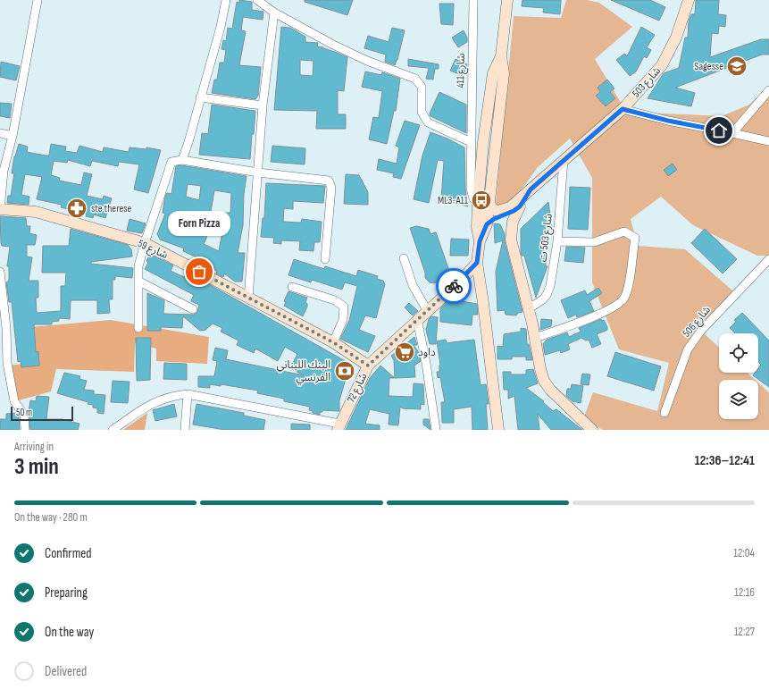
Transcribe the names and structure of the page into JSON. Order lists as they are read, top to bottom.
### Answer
{
  "streets": {
    "street": [
      "شارع 411",
      "شارع 503",
      "شارع 503 ت",
      "شارع 59",
      "شارع 506",
      "شارع 72"
    ]
  },
  "crossings": [
    ["شارع 503", "شارع 503 ت"],
    ["شارع 59", "شارع 72"]
  ],
  "places": {
    "school or university": ["Sagesse"],
    "bus stop": ["ML3-A11"],
    "pharmacy": ["ste therese"],
    "other": ["Forn Pizza"],
    "supermarket": ["داود"],
    "bank": ["البنك اللبناني الفرنسي"]
  },
  "scale_bar": "50 m",
  "page": {
    "bubble": "Forn Pizza",
    "scale": "50 m",
    "heading": ["3 min", "Arriving in", "12:36–12:41"],
    "bar": "On the way · 280 m",
    "list": [
      ["Confirmed", "12:04"],
      ["Preparing", "12:16"],
      ["On the way", "12:27"],
      "Delivered"
    ]
  }
}
